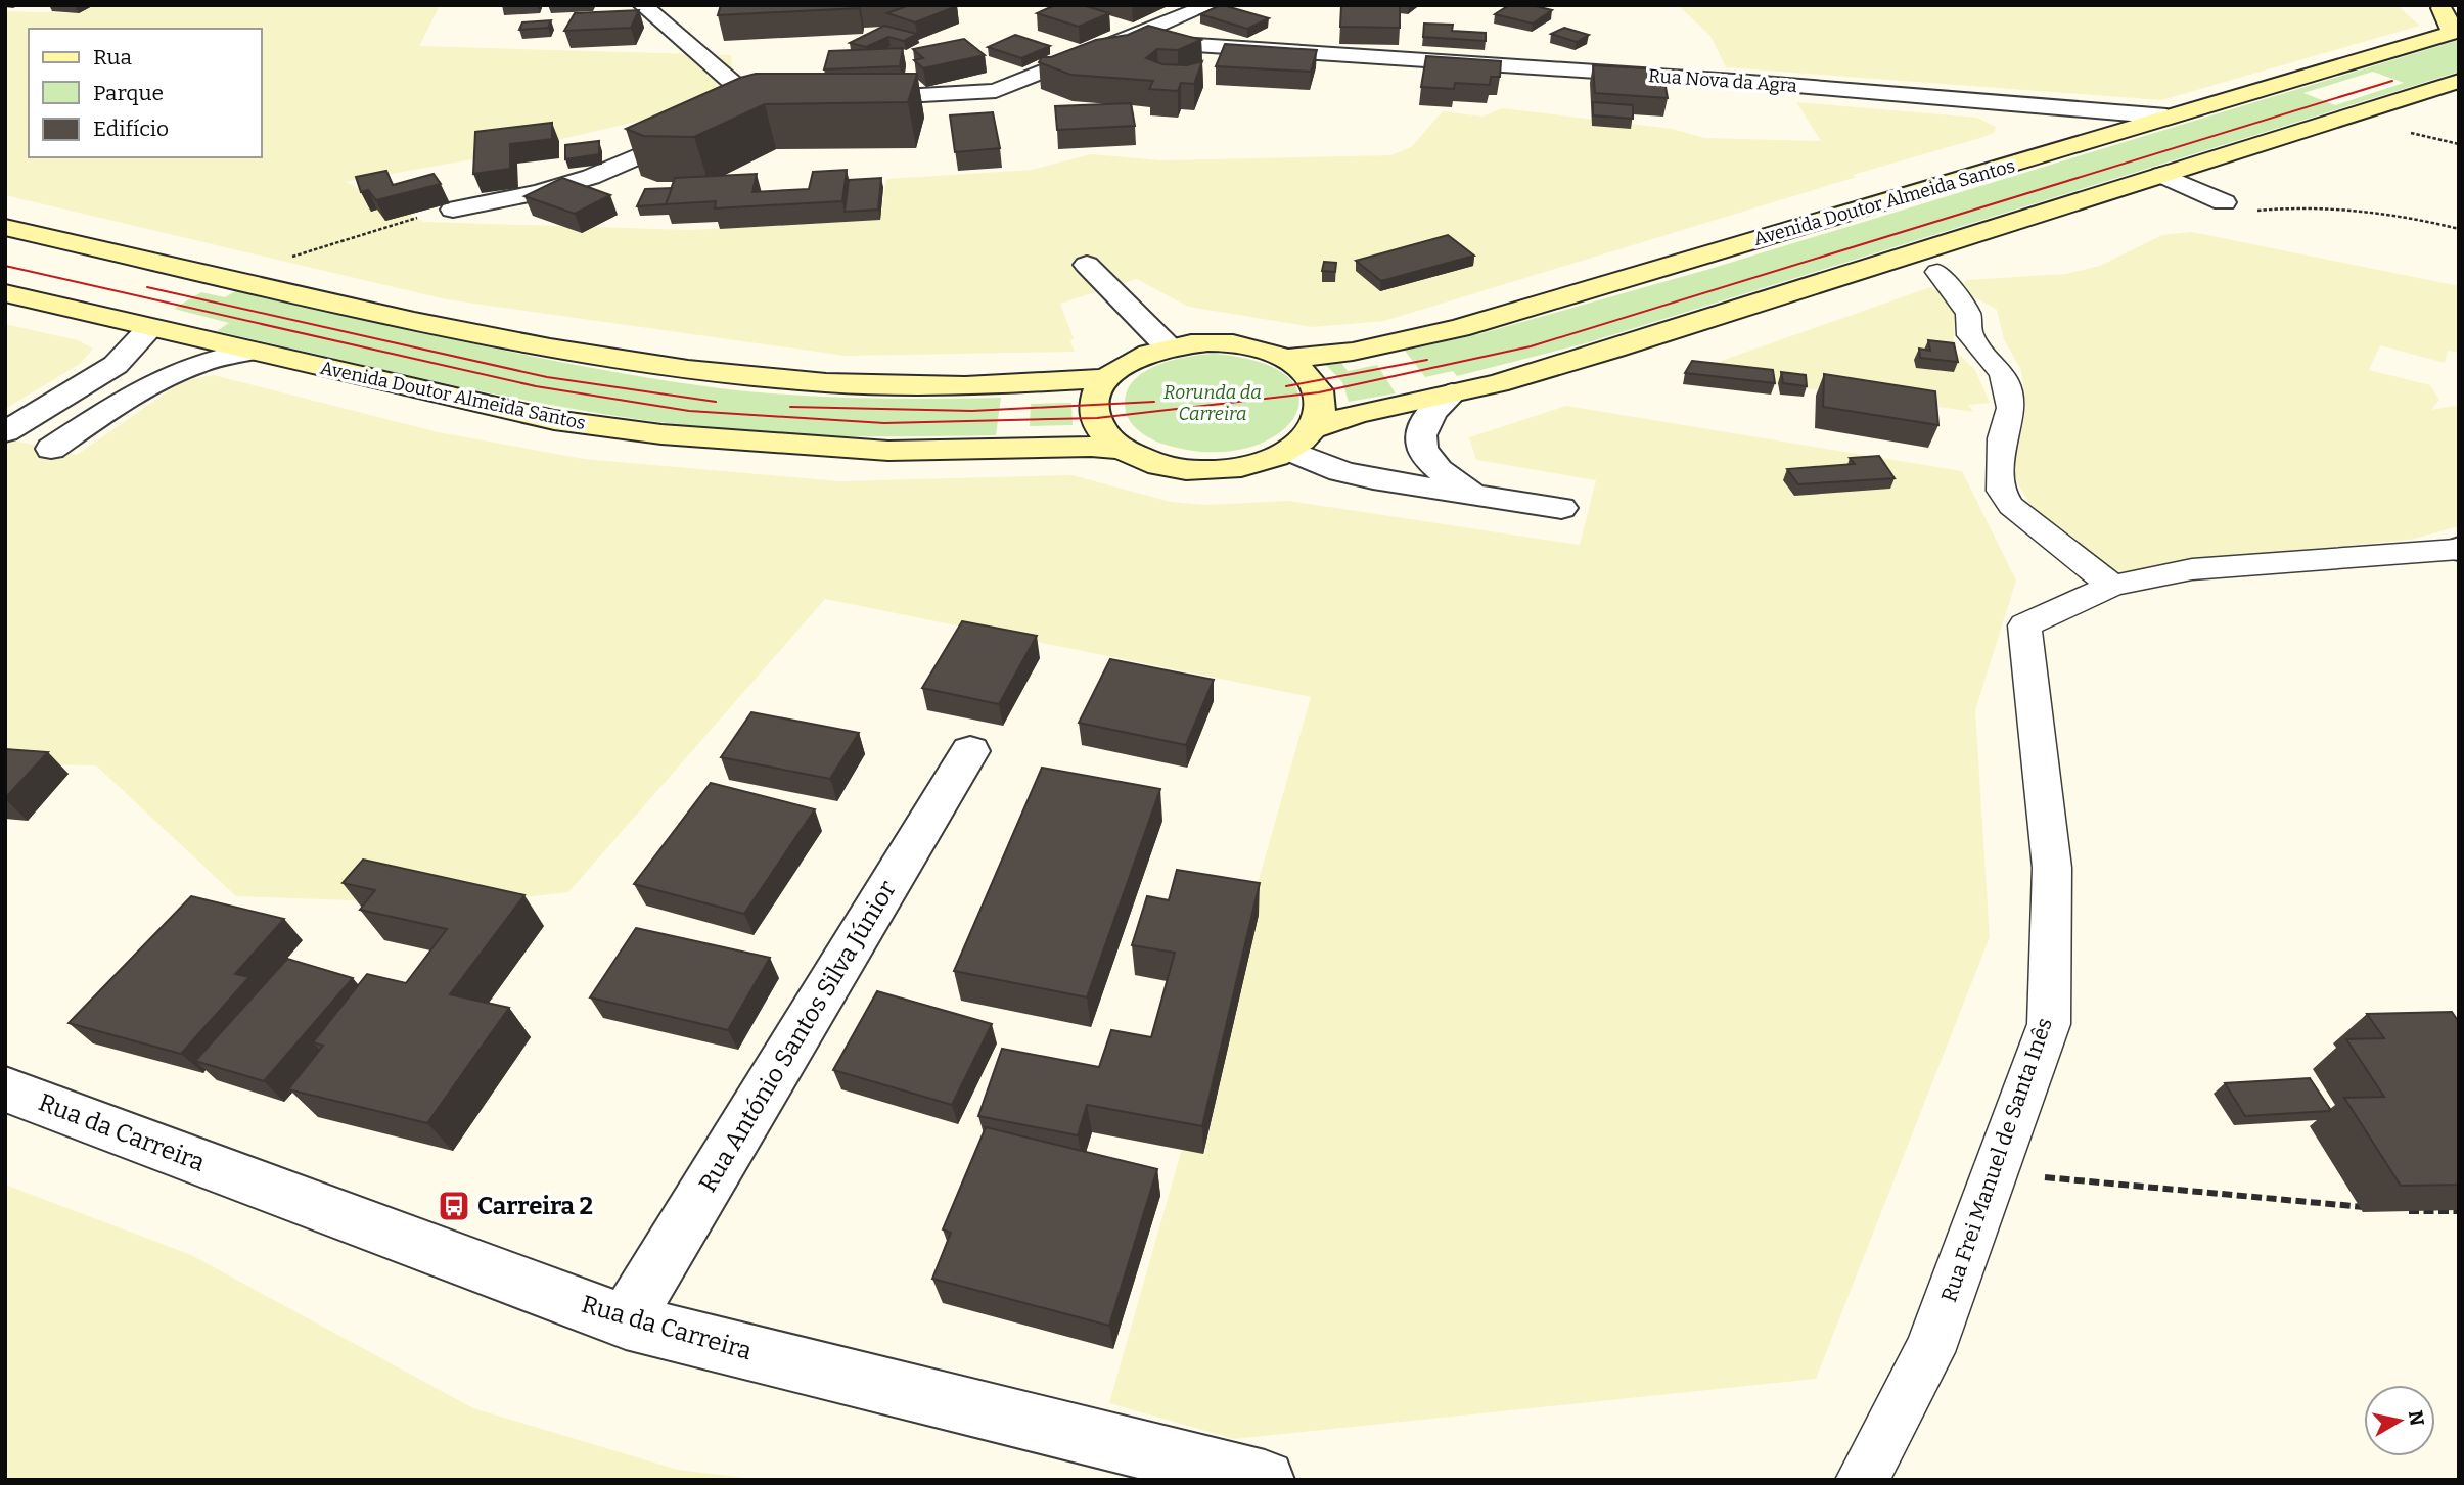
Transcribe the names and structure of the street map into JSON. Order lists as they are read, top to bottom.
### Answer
{
  "streets": {
    "main road": ["Avenida Doutor Almeida Santos"],
    "street": [
      "Rua Nova da Agra",
      "Rua António Santos Silva Júnior",
      "Rua da Carreira",
      "Rua Frei Manuel de Santa Inês"
    ]
  },
  "crossings": [
    ["Rua Nova da Agra", "Avenida Doutor Almeida Santos"],
    ["Rua António Santos Silva Júnior", "Rua da Carreira"]
  ],
  "parks": ["Rorunda da Carreira"],
  "places": {
    "bus stop": ["Carreira 2"]
  },
  "legend": ["Rua", "Parque", "Edifício"],
  "north": "right"
}
